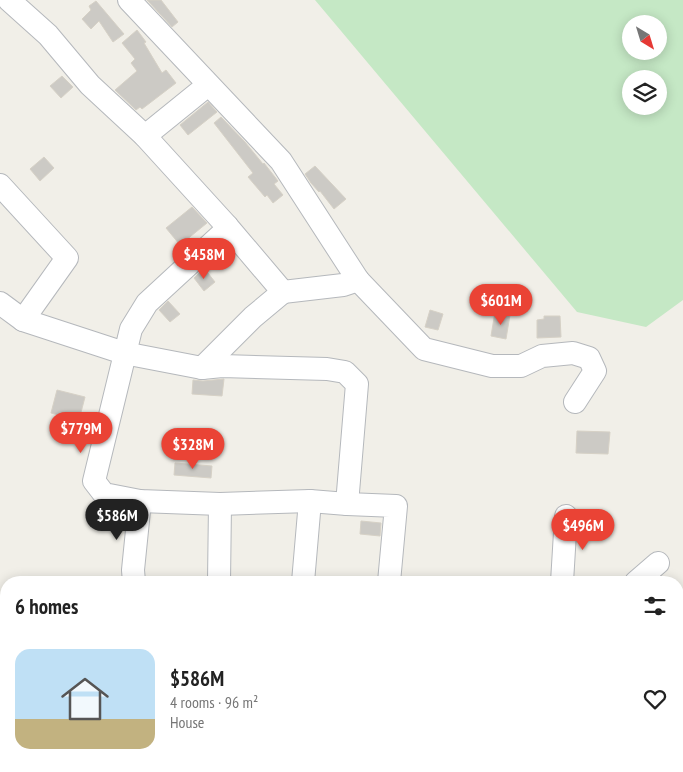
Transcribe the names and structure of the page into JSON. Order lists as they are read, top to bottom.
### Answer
{
  "north": "bottom right",
  "page": {
    "price": [
      "$458M",
      "$601M",
      "$779M",
      "$328M",
      "$586M",
      "$496M"
    ],
    "heading": "6 homes",
    "list": [
      {
        "name": "$586M",
        "note": "4 rooms · 96 m² · House"
      }
    ]
  }
}
